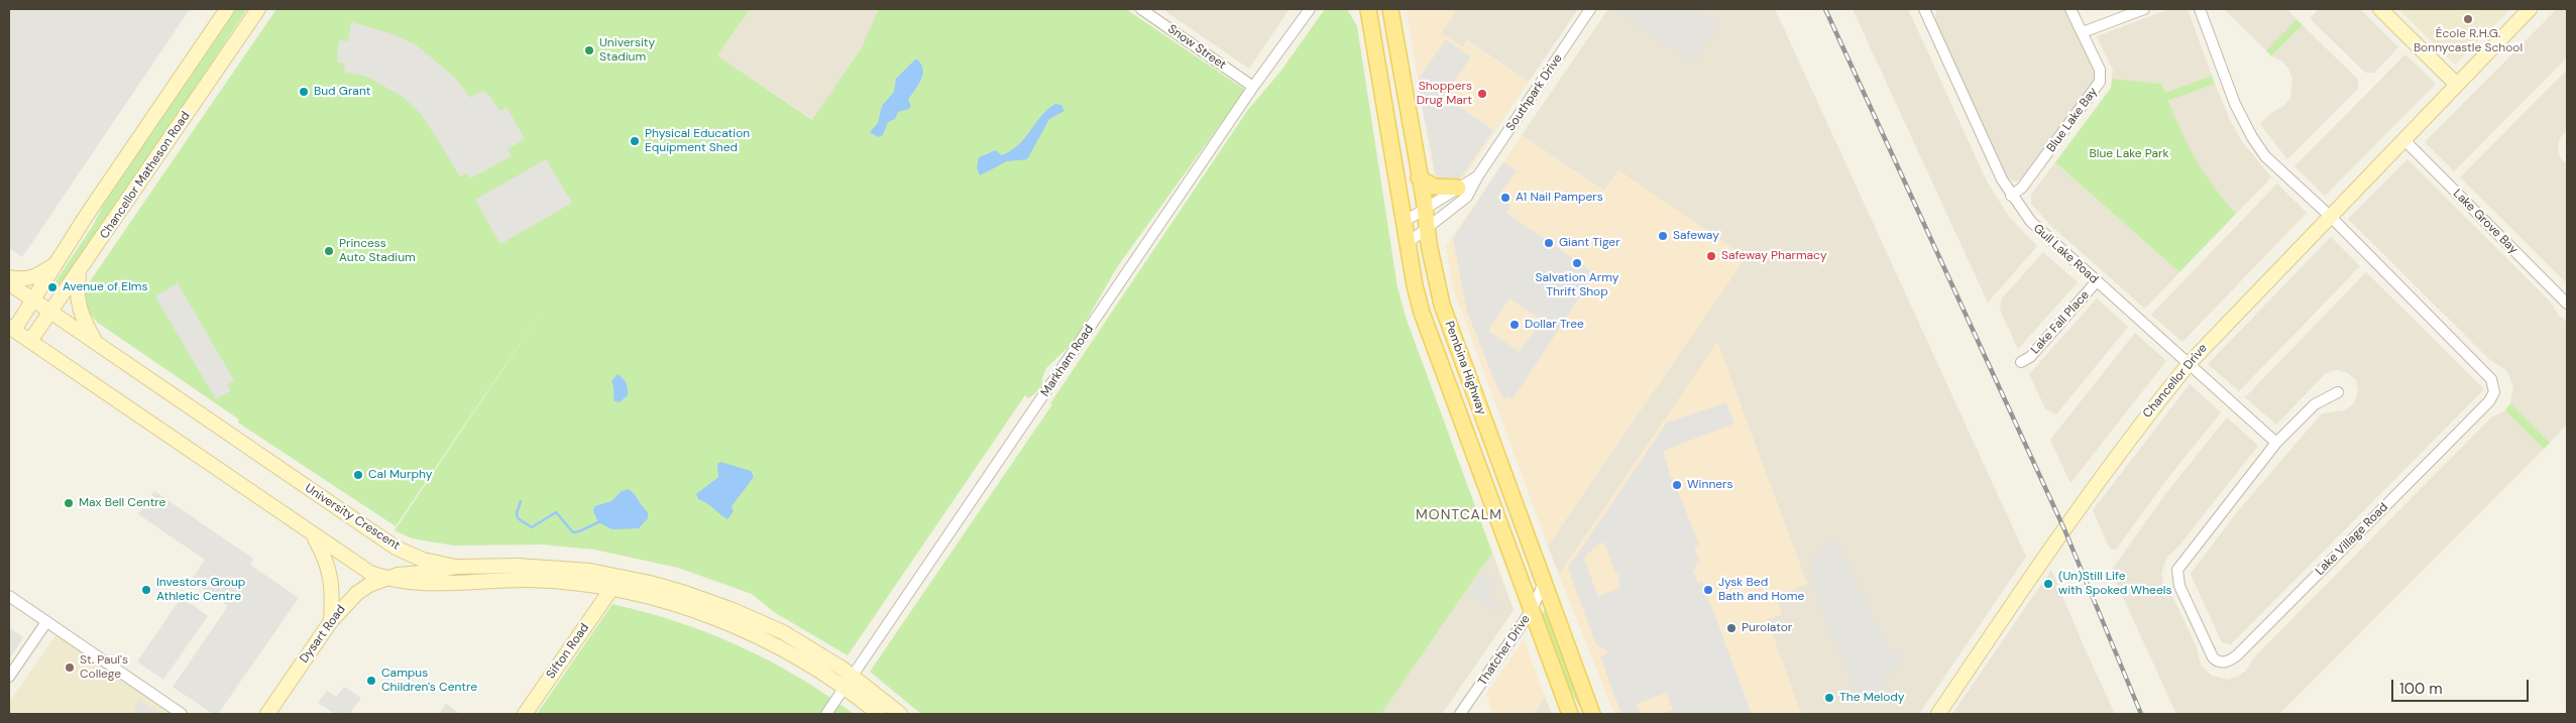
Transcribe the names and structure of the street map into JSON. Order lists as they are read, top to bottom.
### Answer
{
  "streets": {
    "main road": [
      "Chancellor Matheson Road",
      "Pembina Highway",
      "Chancellor Drive",
      "University Crescent",
      "Dysart Road",
      "Sifton Road"
    ],
    "street": [
      "Snow Street",
      "Southpark Drive",
      "Blue Lake Bay",
      "Lake Grove Bay",
      "Gull Lake Road",
      "Lake Fall Place",
      "Markham Road",
      "Lake Village Road",
      "Thatcher Drive"
    ]
  },
  "crossings": [
    ["Snow Street", "Markham Road"],
    ["Southpark Drive", "Pembina Highway"],
    ["Blue Lake Bay", "Gull Lake Road"],
    ["Chancellor Matheson Road", "University Crescent"],
    ["Lake Grove Bay", "Chancellor Drive"],
    ["Gull Lake Road", "Lake Fall Place"],
    ["Gull Lake Road", "Chancellor Drive"],
    ["Markham Road", "University Crescent"],
    ["Pembina Highway", "Thatcher Drive"],
    ["Chancellor Drive", "Lake Village Road"],
    ["University Crescent", "Dysart Road"]
  ],
  "districts": ["MONTCALM"],
  "parks": ["Blue Lake Park"],
  "places": [
    "École R.H.G. Bonnycastle School",
    "University Stadium",
    "Bud Grant",
    "Shoppers Drug Mart",
    "Physical Education Equipment Shed",
    "A1 Nail Pampers",
    "Safeway",
    "Giant Tiger",
    "Princess Auto Stadium",
    "Safeway Pharmacy",
    "Salvation Army Thrift Shop",
    "Avenue of Elms",
    "Dollar Tree",
    "Cal Murphy",
    "Winners",
    "Max Bell Centre",
    "(Un)Still Life with Spoked Wheels",
    "Investors Group Athletic Centre",
    "Jysk Bed Bath and Home",
    "Purolator",
    "St. Paul's College",
    "Campus Children's Centre",
    "The Melody"
  ],
  "scale_bar": "100 m"
}
